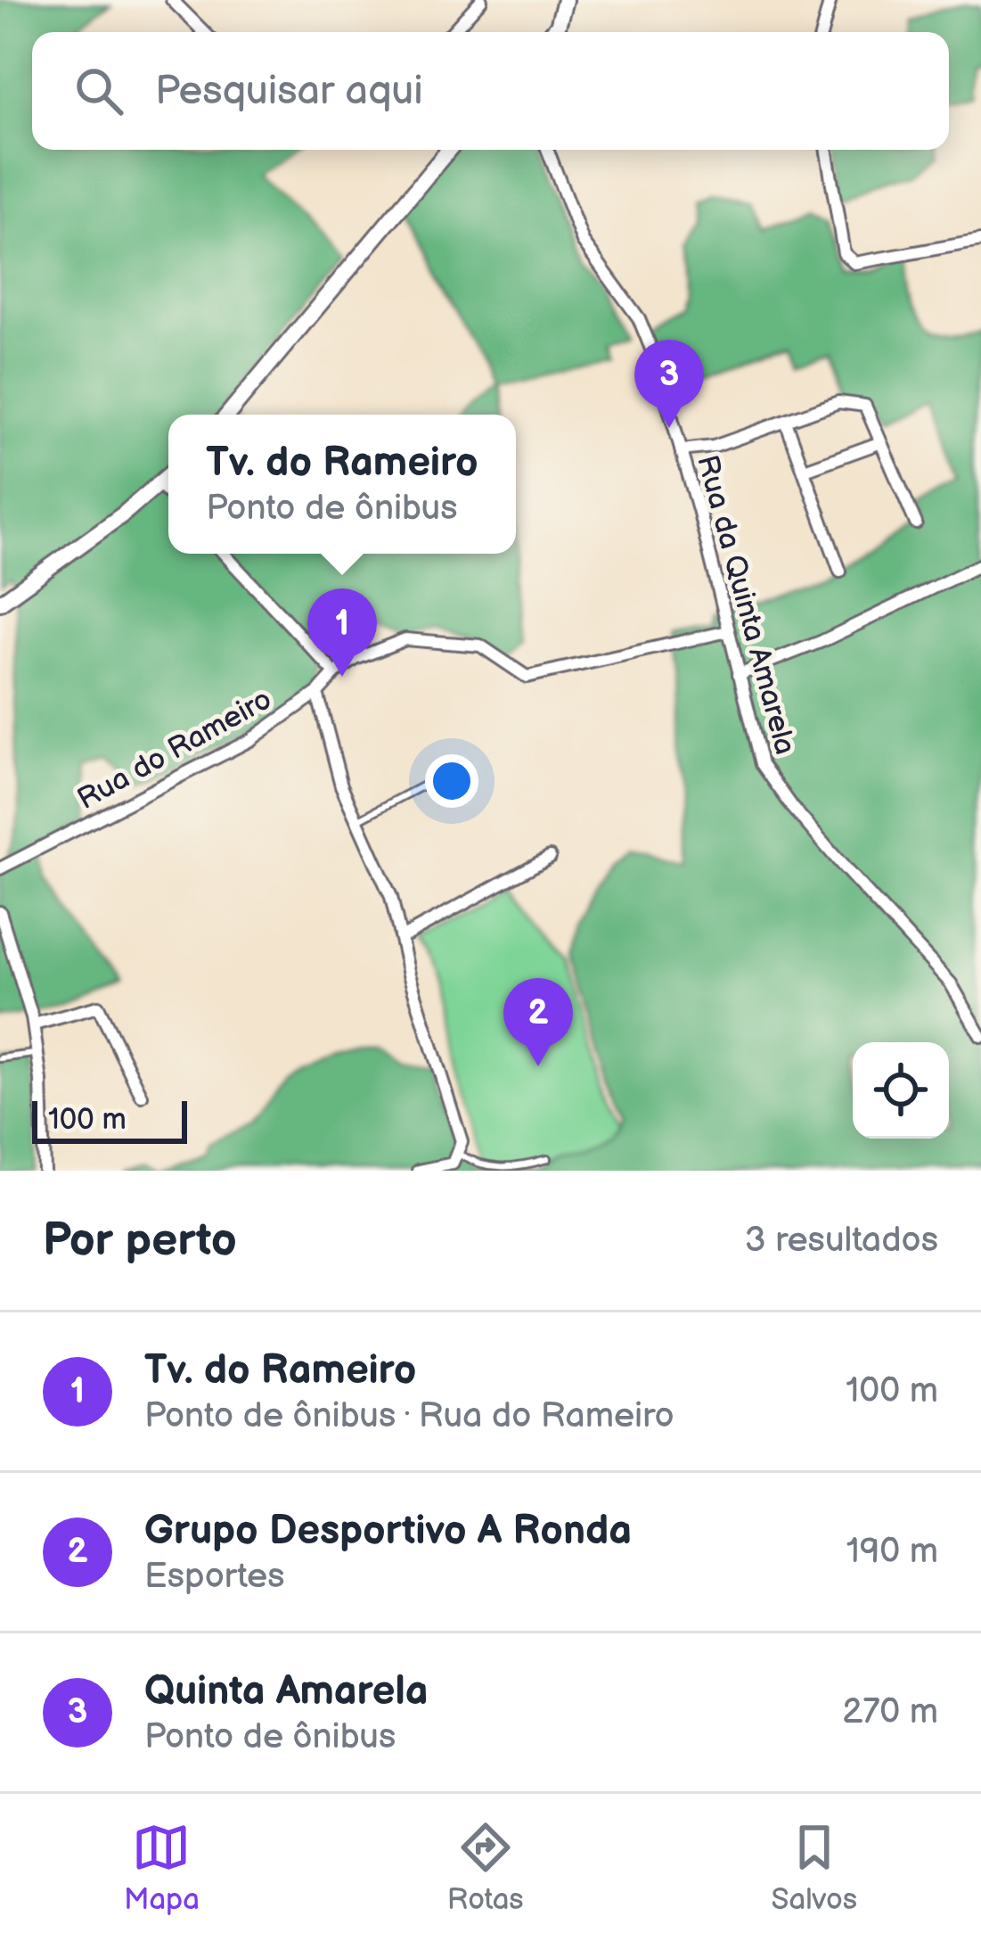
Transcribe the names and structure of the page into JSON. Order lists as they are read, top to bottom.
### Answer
{
  "streets": {
    "street": ["Rua da Quinta Amarela", "Rua do Rameiro"]
  },
  "crossings": [
    ["Rua da Quinta Amarela", "Rua do Rameiro"]
  ],
  "scale_bar": "100 m",
  "page": {
    "search": "Pesquisar aqui",
    "pins": ["3", "1", "2"],
    "popup": ["Tv. do Rameiro", "Ponto de ônibus"],
    "scale": "100 m",
    "heading": ["Por perto", "3 resultados"],
    "list": [
      {
        "mark": "1",
        "name": "Tv. do Rameiro",
        "note": "Ponto de ônibus · Rua do Rameiro",
        "value": "100 m"
      },
      {
        "mark": "2",
        "name": "Grupo Desportivo A Ronda",
        "note": "Esportes",
        "value": "190 m"
      },
      {
        "mark": "3",
        "name": "Quinta Amarela",
        "note": "Ponto de ônibus",
        "value": "270 m"
      }
    ],
    "nav": ["Mapa", "Rotas", "Salvos"]
  }
}
